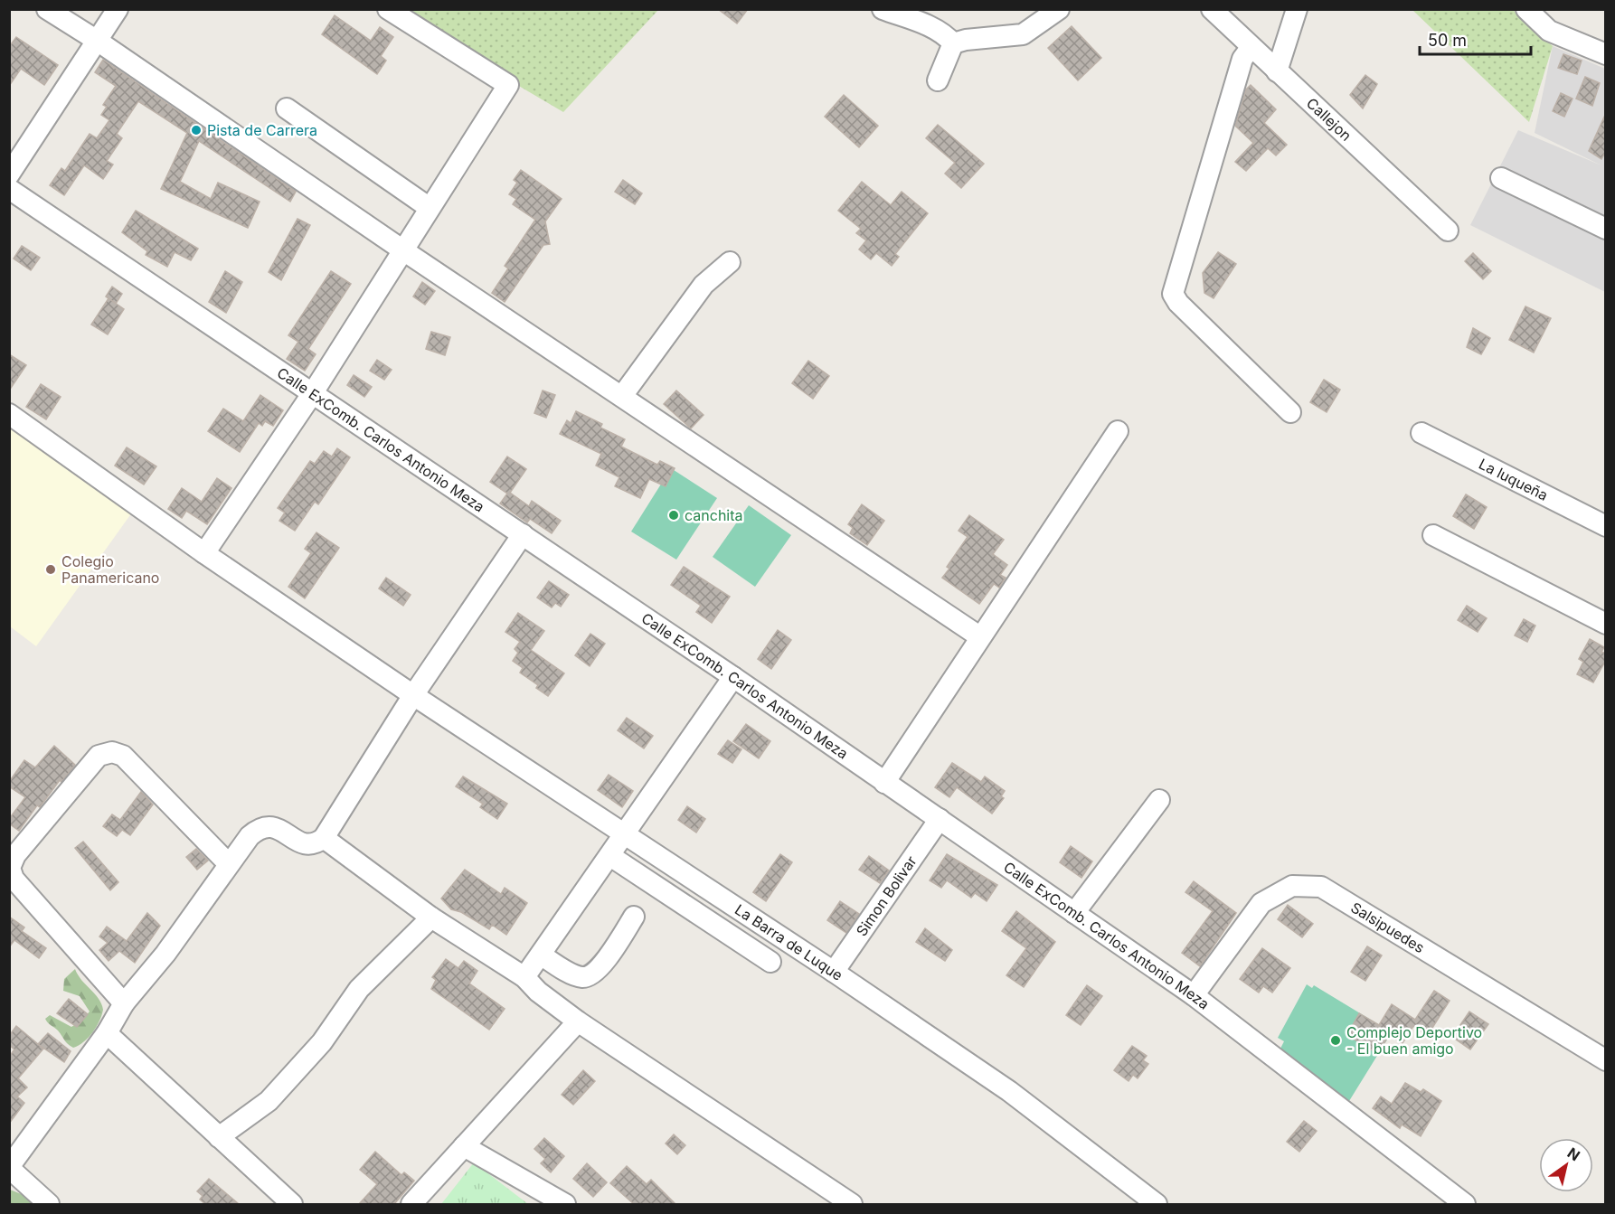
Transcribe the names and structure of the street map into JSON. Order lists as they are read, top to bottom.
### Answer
{
  "streets": {
    "street": [
      "Callejon",
      "Calle ExComb. Carlos Antonio Meza",
      "La luqueña",
      "Simon Bolivar",
      "Salsipuedes",
      "La Barra de Luque"
    ]
  },
  "crossings": [
    ["Calle ExComb. Carlos Antonio Meza", "Simon Bolivar"],
    ["Calle ExComb. Carlos Antonio Meza", "Salsipuedes"],
    ["Simon Bolivar", "La Barra de Luque"]
  ],
  "places": [
    "Pista de Carrera",
    "canchita",
    "Colegio Panamericano",
    "Complejo Deportivo - El buen amigo"
  ],
  "scale_bar": "50 m",
  "north": "top right"
}
